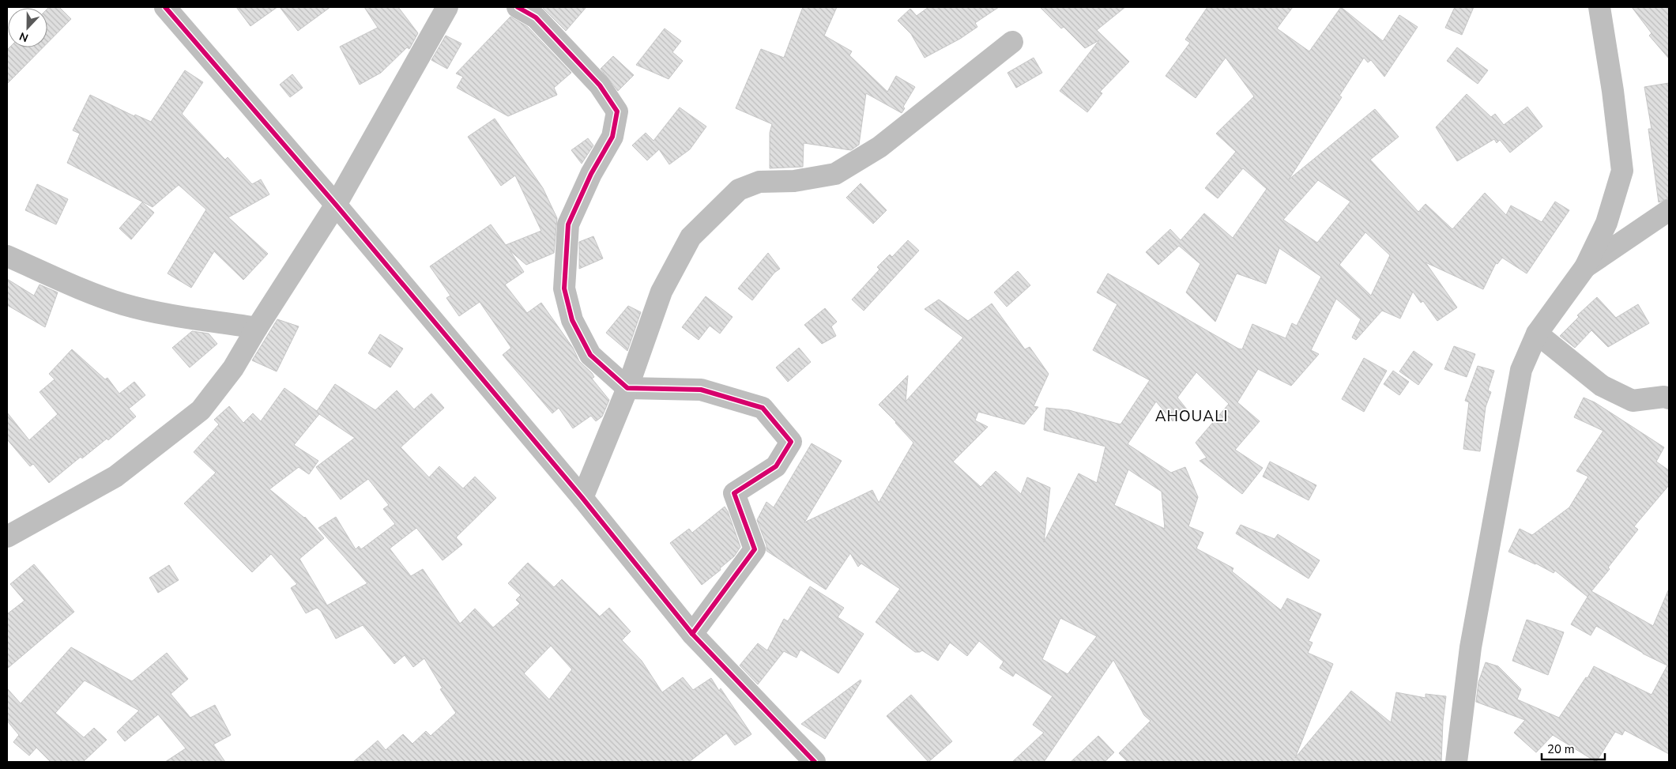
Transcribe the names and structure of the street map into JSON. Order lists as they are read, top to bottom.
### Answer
{
  "districts": ["AHOUALI"],
  "scale_bar": "20 m",
  "north": "bottom"
}
